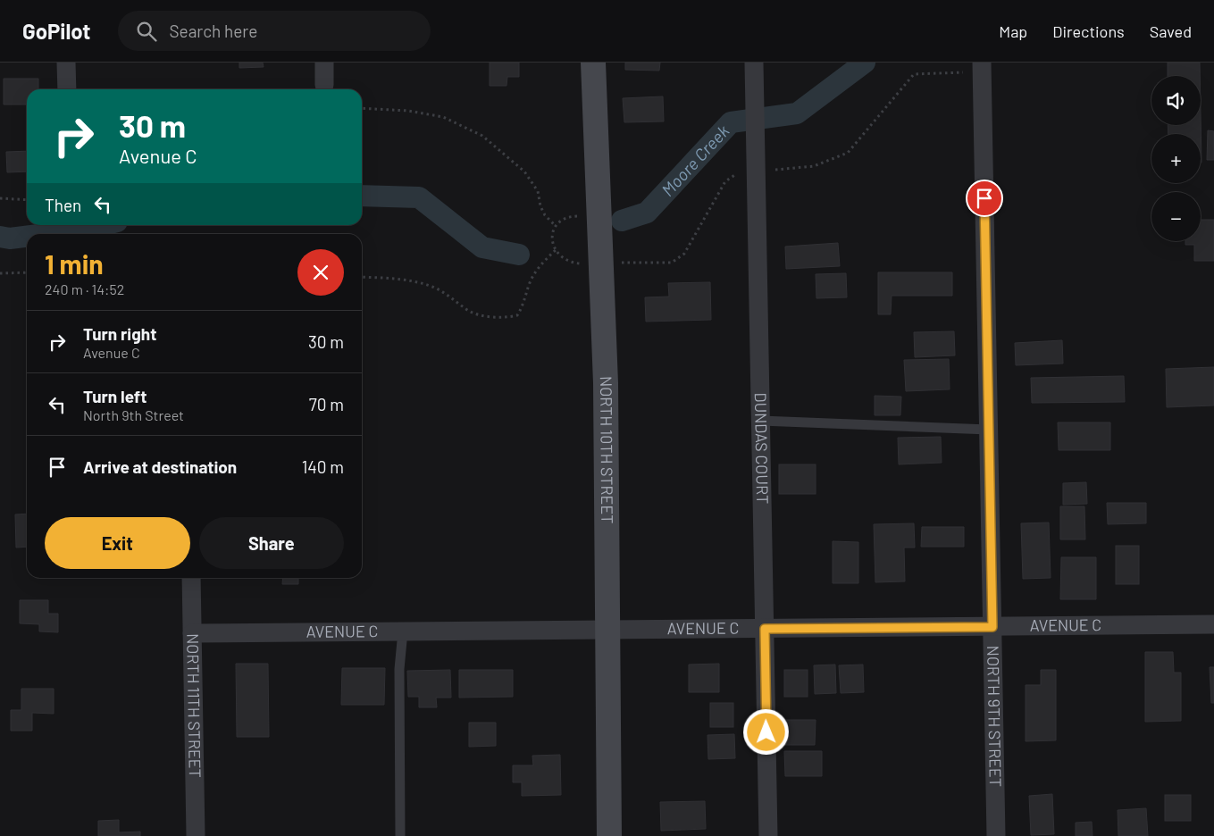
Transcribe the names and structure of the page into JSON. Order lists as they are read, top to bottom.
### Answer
{
  "streets": {
    "street": [
      "NORTH 10TH STREET",
      "DUNDAS COURT",
      "AVENUE C",
      "NORTH 11TH STREET",
      "NORTH 9TH STREET"
    ]
  },
  "crossings": [
    ["NORTH 10TH STREET", "AVENUE C"],
    ["DUNDAS COURT", "AVENUE C"],
    ["AVENUE C", "NORTH 11TH STREET"],
    ["AVENUE C", "NORTH 9TH STREET"]
  ],
  "water": ["Moore Creek"],
  "page": {
    "header": "GoPilot",
    "search": "Search here",
    "nav": ["Map", "Directions", "Saved"],
    "map_buttons": ["+", "−"],
    "turn": ["30 m", "Avenue C"],
    "then": "Then",
    "heading": ["1 min", "240 m · 14:52"],
    "list": [
      {
        "name": "Turn right",
        "note": "Avenue C",
        "value": "30 m"
      },
      {
        "name": "Turn left",
        "note": "North 9th Street",
        "value": "70 m"
      },
      {
        "name": "Arrive at destination",
        "value": "140 m"
      }
    ],
    "buttons": ["Exit", "Share"]
  }
}
